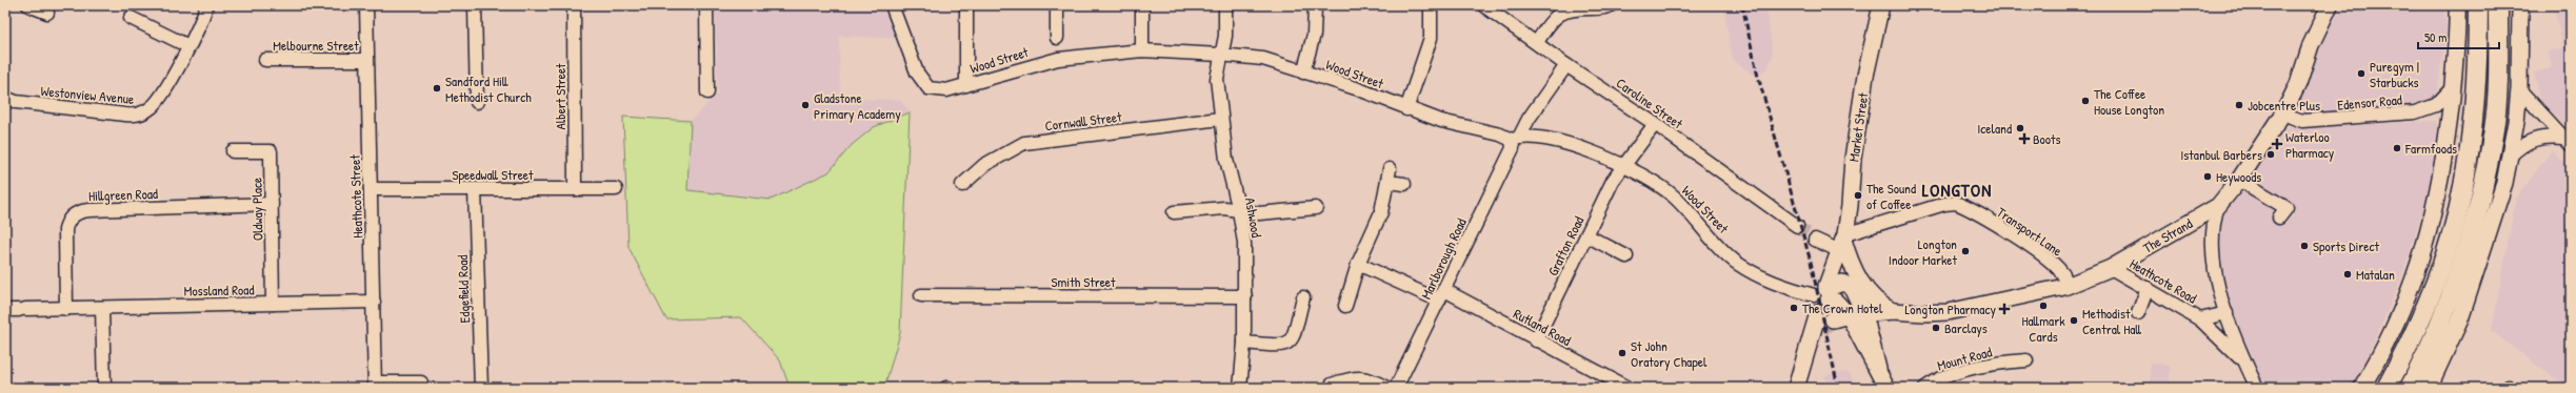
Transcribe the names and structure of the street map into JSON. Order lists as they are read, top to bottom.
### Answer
{
  "streets": {
    "main road": ["Market Street", "The Strand"],
    "street": [
      "Melbourne Street",
      "Wood Street",
      "Westonview Avenue",
      "Albert Street",
      "Edensor Road",
      "Caroline Street",
      "Cornwall Street",
      "Speedwall Street",
      "Hillgreen Road",
      "Heathcote Street",
      "Oldway Place",
      "Ashwood",
      "Transport Lane",
      "Grafton Road",
      "Marlborough Road",
      "Heathcote Road",
      "Smith Street",
      "Edgefield Road",
      "Mossland Road",
      "Rutland Road",
      "Mount Road"
    ]
  },
  "crossings": [
    ["Melbourne Street", "Heathcote Street"],
    ["Wood Street", "Ashwood"],
    ["Wood Street", "Grafton Road"],
    ["Wood Street", "Marlborough Road"],
    ["Albert Street", "Speedwall Street"],
    ["Edensor Road", "The Strand"],
    ["Caroline Street", "Grafton Road"],
    ["Caroline Street", "Marlborough Road"],
    ["Cornwall Street", "Ashwood"],
    ["Market Street", "Transport Lane"],
    ["Speedwall Street", "Heathcote Street"],
    ["Speedwall Street", "Edgefield Road"],
    ["Hillgreen Road", "Oldway Place"],
    ["Hillgreen Road", "Mossland Road"],
    ["Heathcote Street", "Mossland Road"],
    ["Oldway Place", "Mossland Road"],
    ["Ashwood", "Smith Street"],
    ["Transport Lane", "The Strand"],
    ["The Strand", "Heathcote Road"],
    ["Grafton Road", "Rutland Road"],
    ["Marlborough Road", "Rutland Road"]
  ],
  "districts": ["LONGTON"],
  "places": {
    "other": [
      "Puregym | Starbucks",
      "Sandford Hill Methodist Church",
      "The Coffee House Longton",
      "Gladstone Primary Academy",
      "Jobcentre Plus",
      "Iceland",
      "Farmfoods",
      "Istanbul Barbers",
      "Heywoods",
      "The Sound of Coffee",
      "Sports Direct",
      "Longton Indoor Market",
      "Matalan",
      "Hallmark Cards",
      "The Crown Hotel",
      "Methodist Central Hall",
      "Barclays",
      "St John Oratory Chapel"
    ],
    "health": ["Boots", "Waterloo Pharmacy", "Longton Pharmacy"]
  },
  "scale_bar": "50 m"
}
